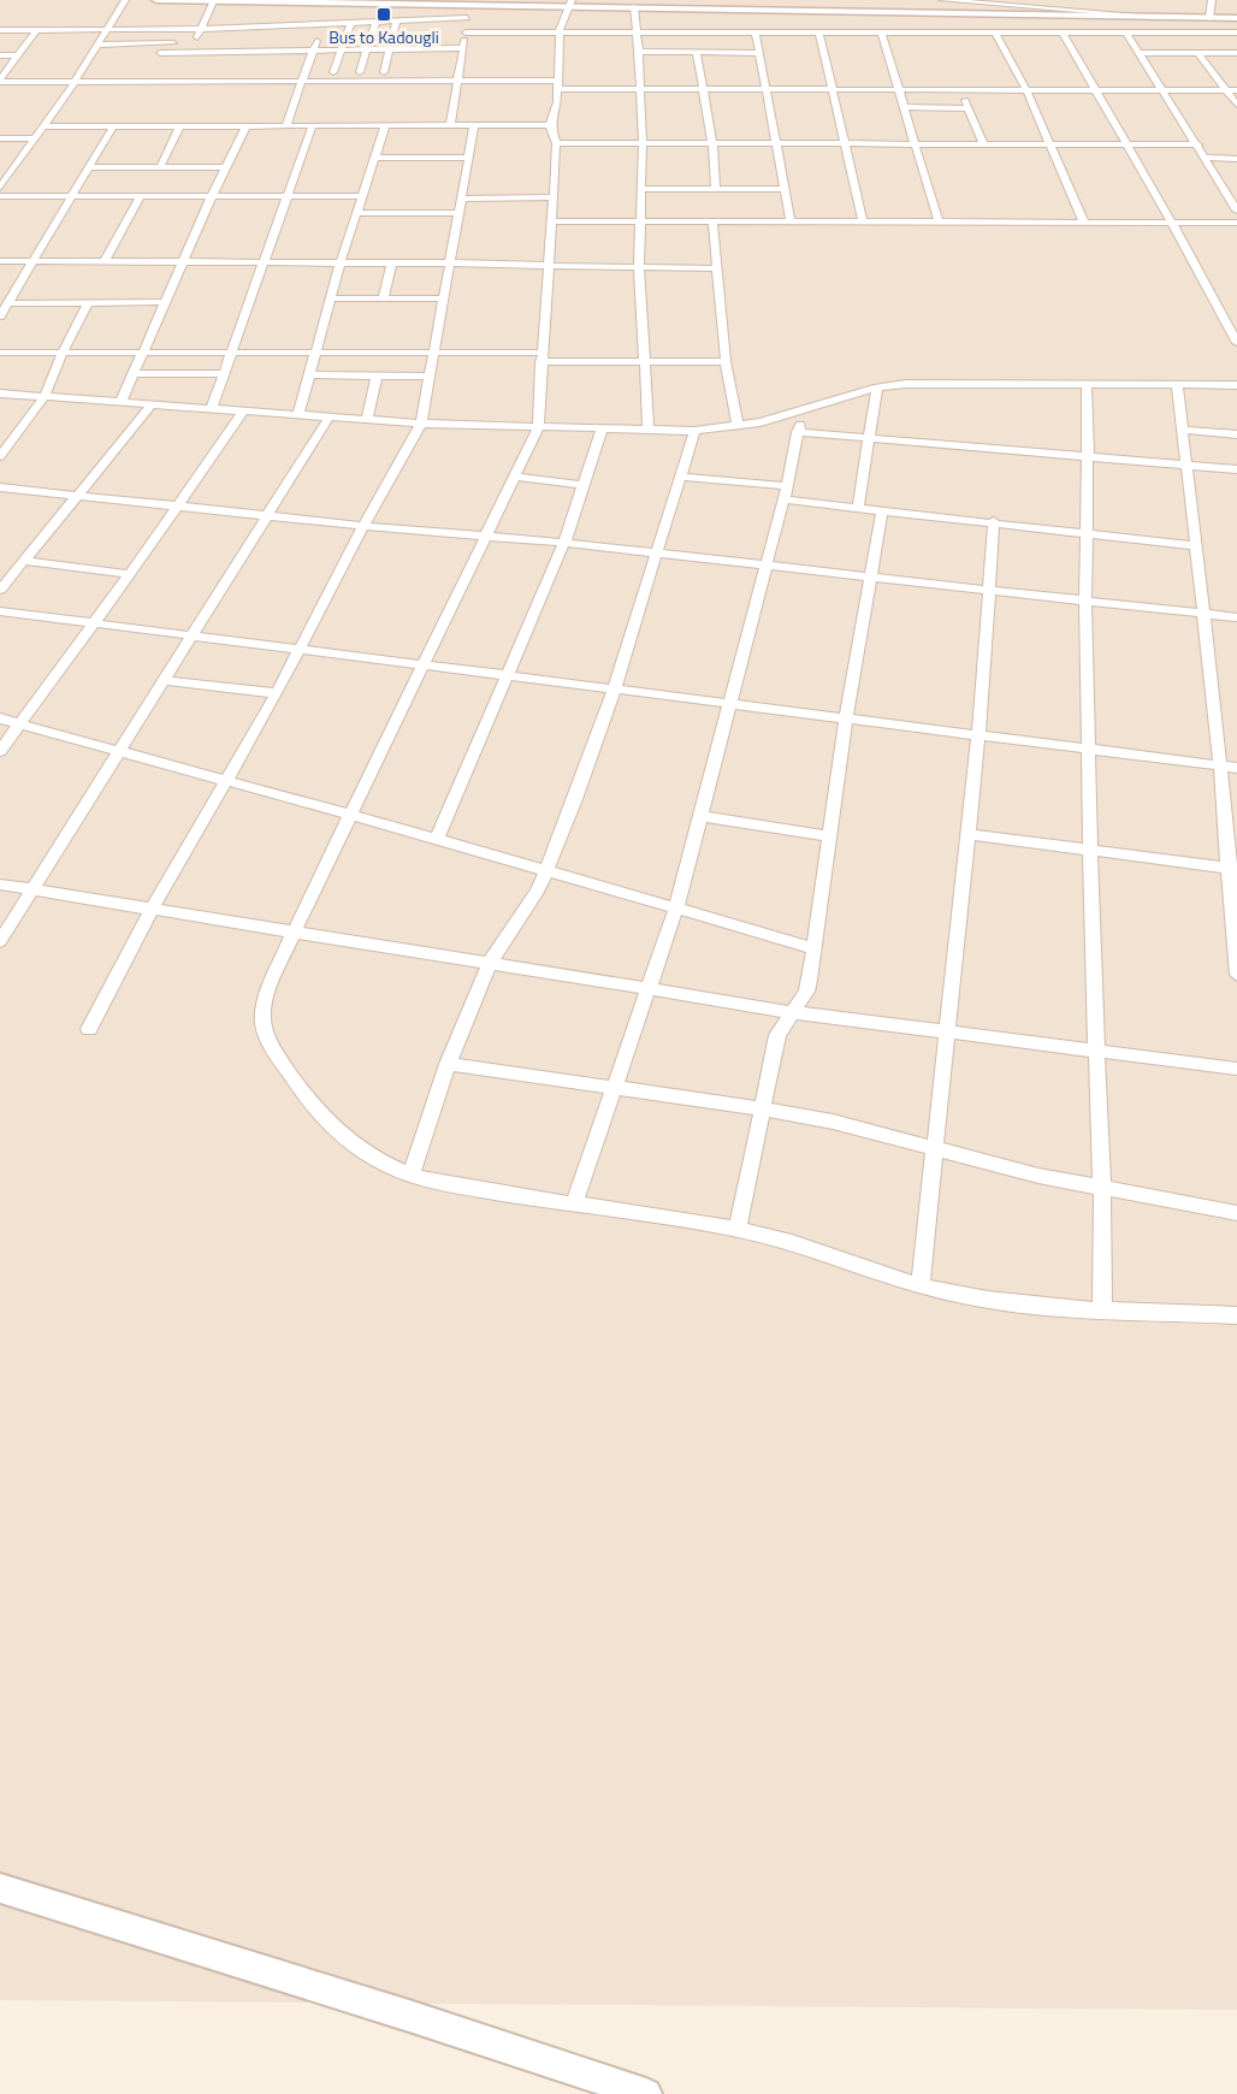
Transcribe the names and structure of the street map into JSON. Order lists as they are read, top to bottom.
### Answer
{
  "places": {
    "transit": ["Bus to Kadougli"]
  }
}
